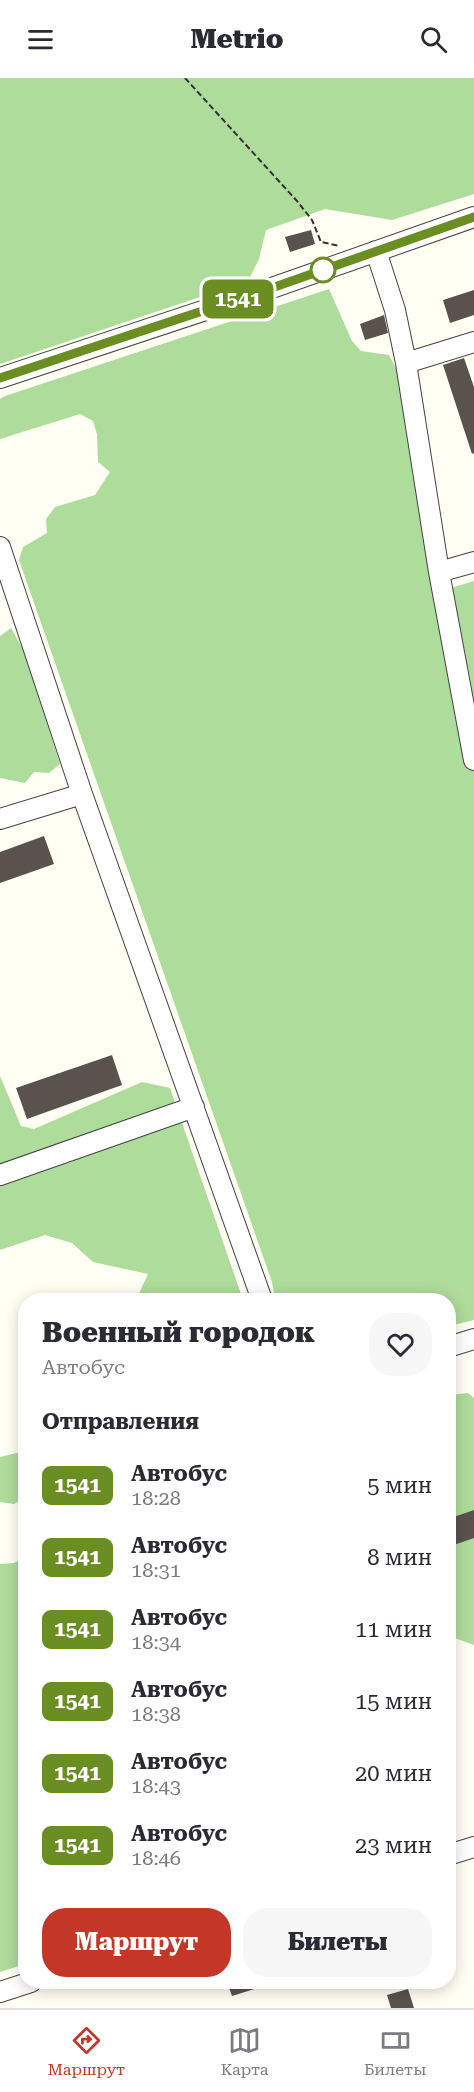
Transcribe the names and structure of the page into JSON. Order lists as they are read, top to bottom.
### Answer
{
  "lines": ["bus line 1541"],
  "page": {
    "header": "Metrio",
    "on_map": "1541",
    "heading": [
      ["Военный городок", "Автобус"],
      "Отправления"
    ],
    "list": [
      {
        "mark": "1541",
        "name": "Автобус",
        "note": "18:28",
        "value": "5 мин"
      },
      {
        "mark": "1541",
        "name": "Автобус",
        "note": "18:31",
        "value": "8 мин"
      },
      {
        "mark": "1541",
        "name": "Автобус",
        "note": "18:34",
        "value": "11 мин"
      },
      {
        "mark": "1541",
        "name": "Автобус",
        "note": "18:38",
        "value": "15 мин"
      },
      {
        "mark": "1541",
        "name": "Автобус",
        "note": "18:43",
        "value": "20 мин"
      },
      {
        "mark": "1541",
        "name": "Автобус",
        "note": "18:46",
        "value": "23 мин"
      }
    ],
    "buttons": ["Маршрут", "Билеты"],
    "tabs": ["Маршрут", "Карта", "Билеты"]
  }
}
